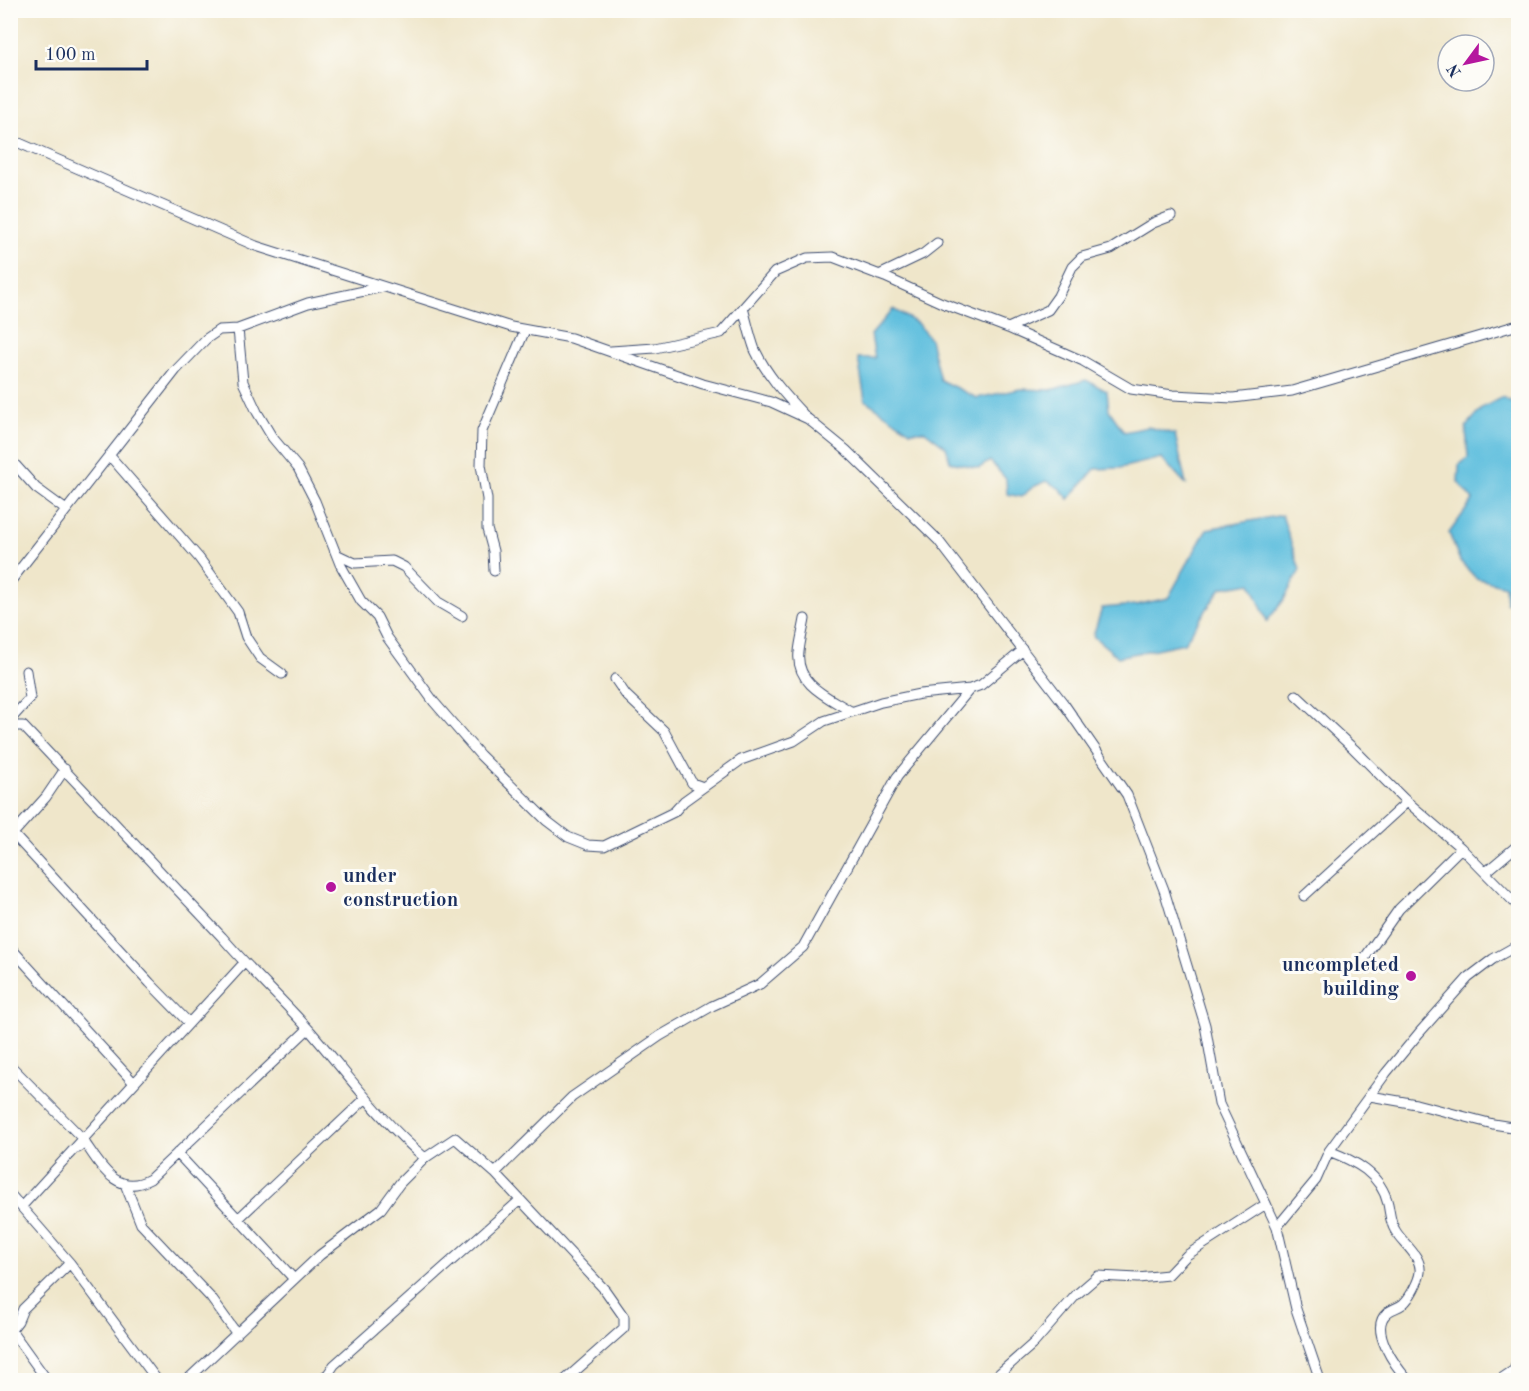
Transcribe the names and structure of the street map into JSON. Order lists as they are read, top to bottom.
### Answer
{
  "places": ["under construction", "uncompleted building"],
  "scale_bar": "100 m",
  "north": "bottom left"
}
